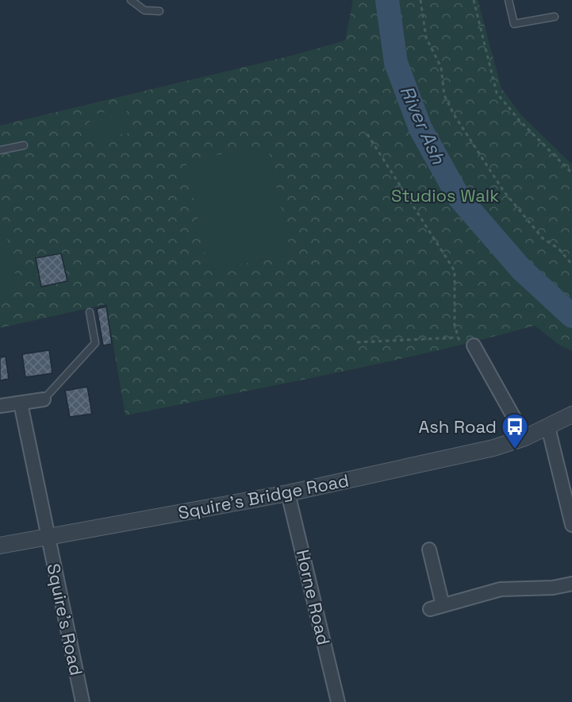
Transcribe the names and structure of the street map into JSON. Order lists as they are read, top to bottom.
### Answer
{
  "streets": {
    "street": ["Squire's Bridge Road", "Horne Road", "Squire's Road"]
  },
  "crossings": [
    ["Squire's Bridge Road", "Horne Road"],
    ["Squire's Bridge Road", "Squire's Road"]
  ],
  "water": ["River Ash"],
  "parks": ["Studios Walk"],
  "places": {
    "bus stop": ["Ash Road"]
  }
}
